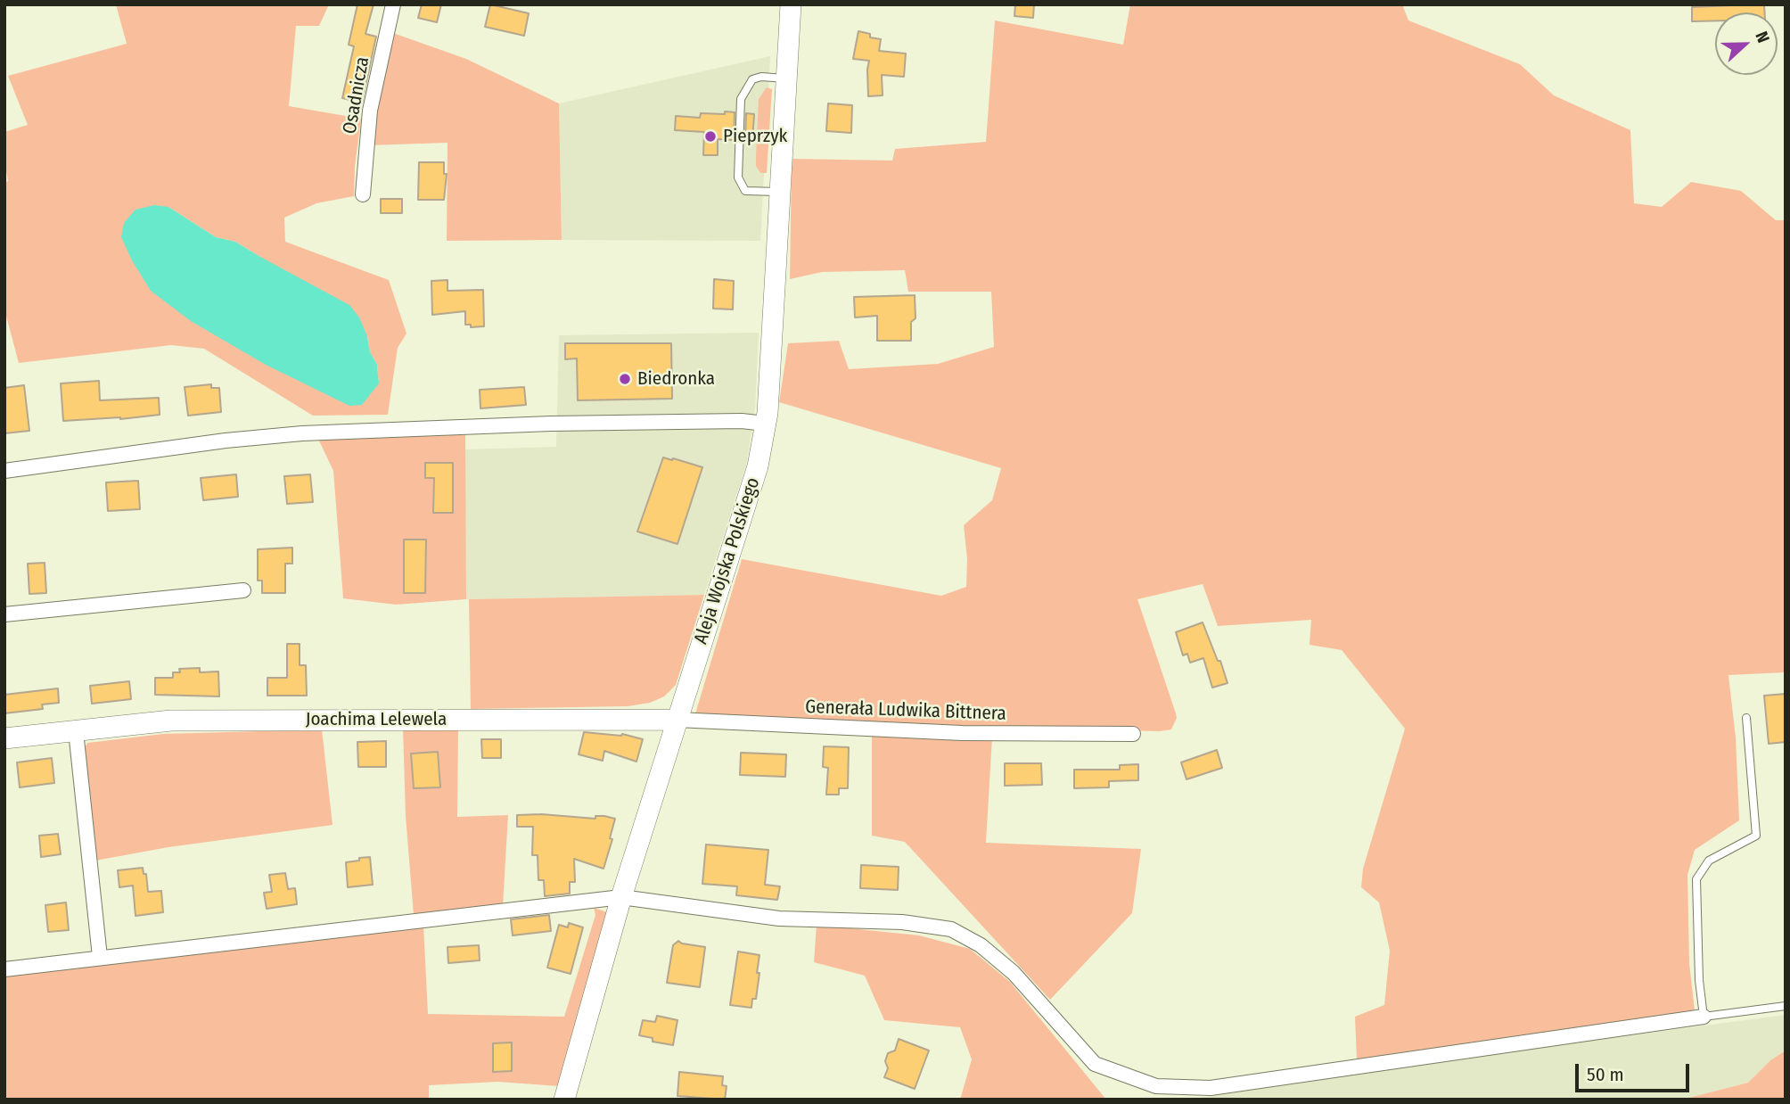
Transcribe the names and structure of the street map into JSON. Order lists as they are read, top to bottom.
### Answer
{
  "streets": {
    "street": [
      "Osadnicza",
      "Aleja Wojska Polskiego",
      "Generała Ludwika Bittnera",
      "Joachima Lelewela"
    ]
  },
  "crossings": [
    ["Aleja Wojska Polskiego", "Generała Ludwika Bittnera"],
    ["Aleja Wojska Polskiego", "Joachima Lelewela"],
    ["Generała Ludwika Bittnera", "Joachima Lelewela"]
  ],
  "places": ["Pieprzyk", "Biedronka"],
  "scale_bar": "50 m",
  "north": "right"
}
